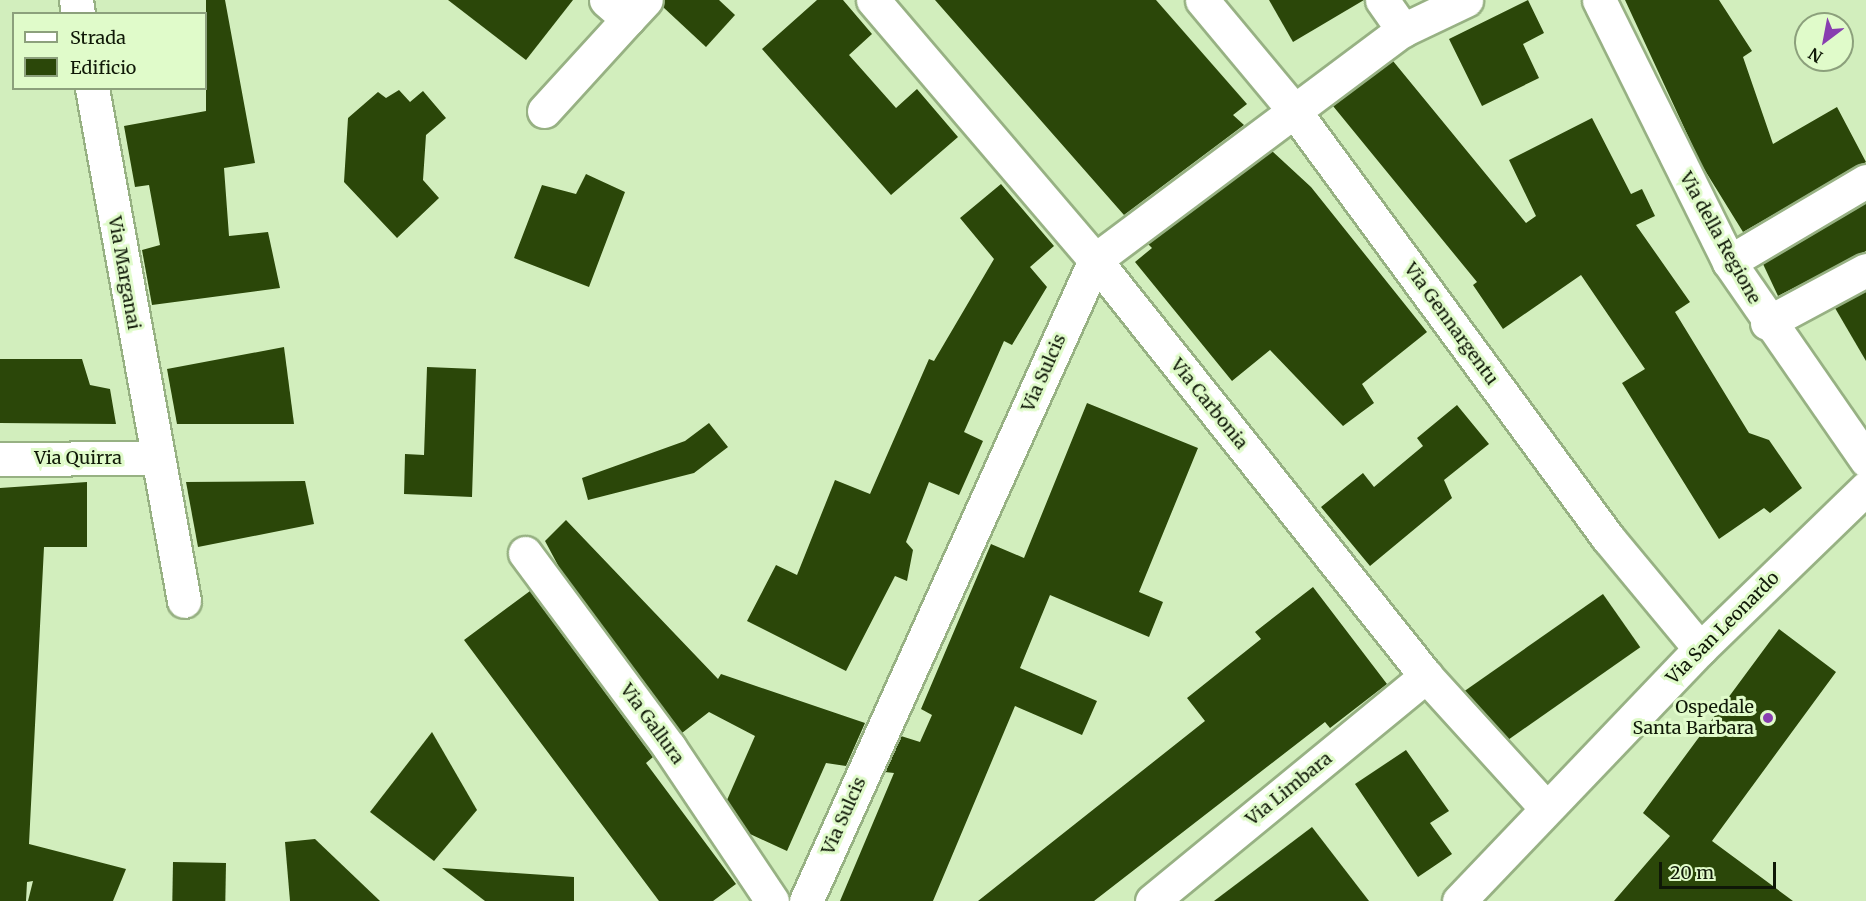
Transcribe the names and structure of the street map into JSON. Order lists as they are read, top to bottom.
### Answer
{
  "streets": {
    "street": [
      "Via della Regione",
      "Via Marganai",
      "Via Gennargentu",
      "Via Sulcis",
      "Via Carbonia",
      "Via Quirra",
      "Via San Leonardo",
      "Via Gallura",
      "Via Limbara"
    ]
  },
  "crossings": [
    ["Via Marganai", "Via Quirra"],
    ["Via Gennargentu", "Via Sulcis"],
    ["Via Gennargentu", "Via San Leonardo"],
    ["Via Sulcis", "Via Carbonia"],
    ["Via Carbonia", "Via San Leonardo"],
    ["Via Carbonia", "Via Limbara"]
  ],
  "places": ["Ospedale Santa Barbara"],
  "legend": ["Strada", "Edificio"],
  "scale_bar": "20 m",
  "north": "bottom left"
}
